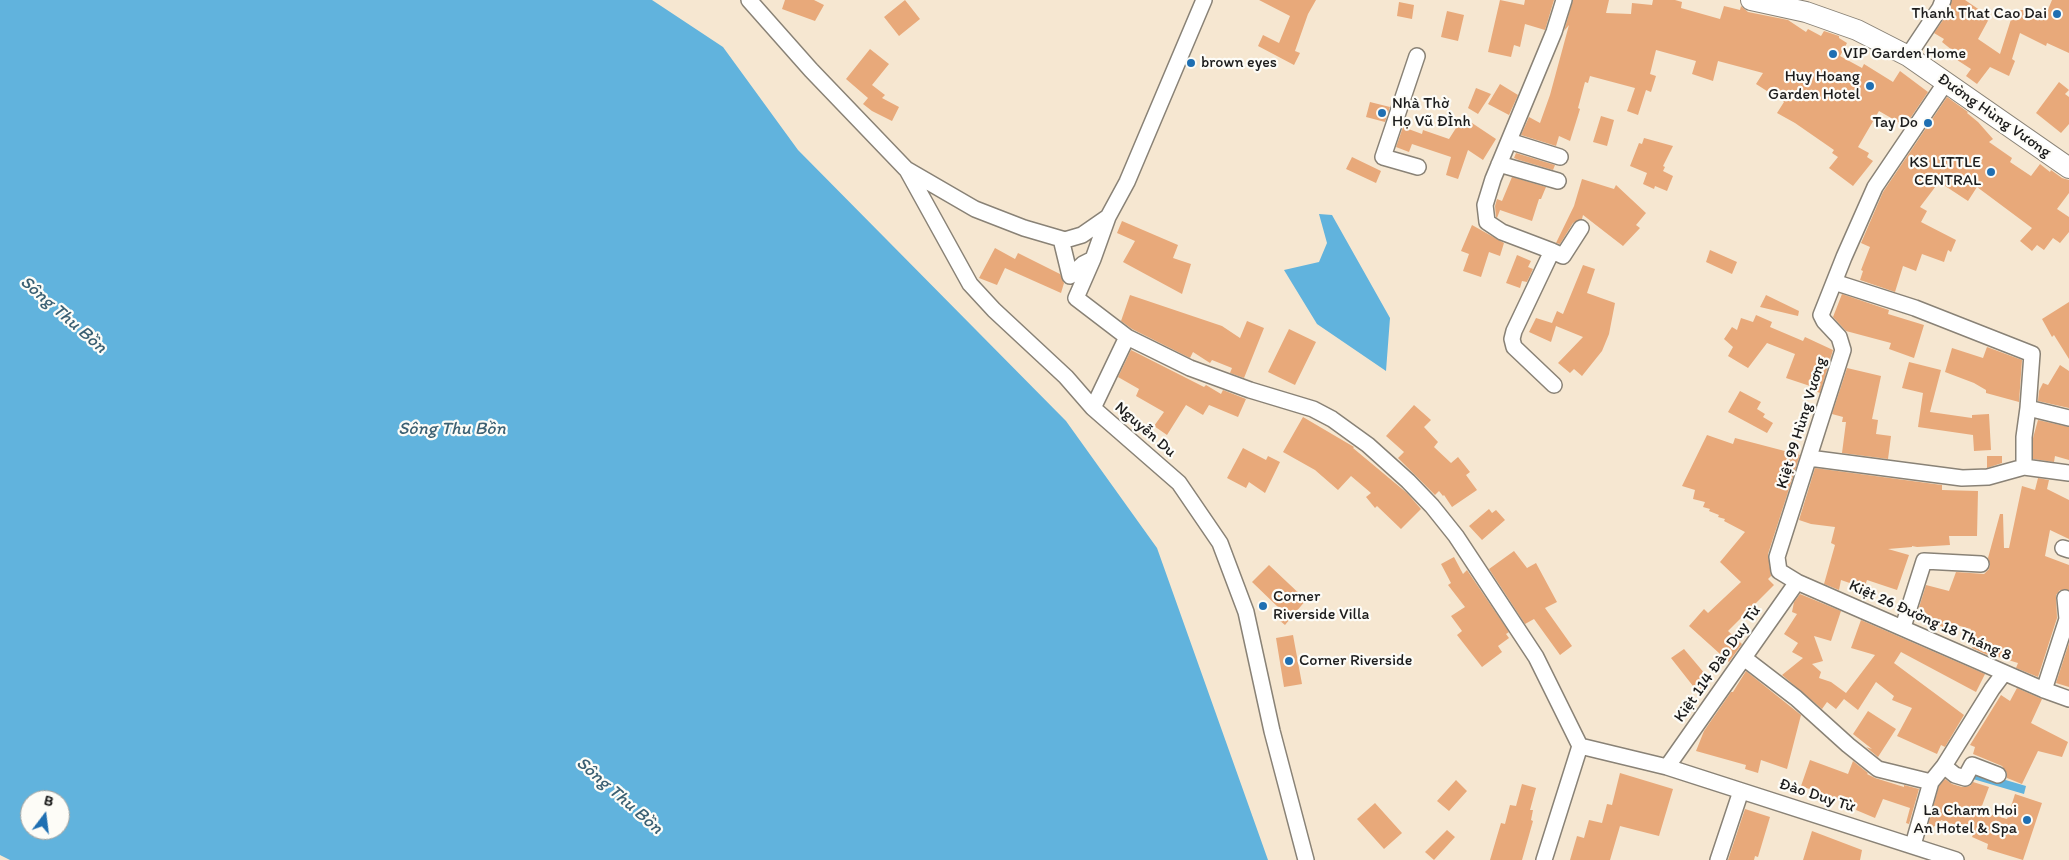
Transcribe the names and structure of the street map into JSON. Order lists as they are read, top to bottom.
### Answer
{
  "streets": {
    "main road": ["Đường Hùng Vương"],
    "street": [
      "Kiệt 99 Hùng Vương",
      "Nguyễn Du",
      "Kiệt 26 Đường 18 Tháng 8",
      "Kiệt 114 Đào Duy Từ",
      "Đào Duy Từ"
    ]
  },
  "crossings": [
    ["Đường Hùng Vương", "Kiệt 99 Hùng Vương"],
    ["Kiệt 99 Hùng Vương", "Kiệt 26 Đường 18 Tháng 8"],
    ["Kiệt 26 Đường 18 Tháng 8", "Kiệt 114 Đào Duy Từ"],
    ["Kiệt 114 Đào Duy Từ", "Đào Duy Từ"]
  ],
  "water": ["Sông Thu Bồn"],
  "places": [
    "Thanh That Cao Dai",
    "VIP Garden Home",
    "brown eyes",
    "Huy Hoang Garden Hotel",
    "Nhà Thờ Họ Vũ ĐÌnh",
    "Tay Do",
    "KS LITTLE CENTRAL",
    "Corner Riverside Villa",
    "Corner Riverside",
    "La Charm Hoi An Hotel & Spa"
  ],
  "north": "top"
}
